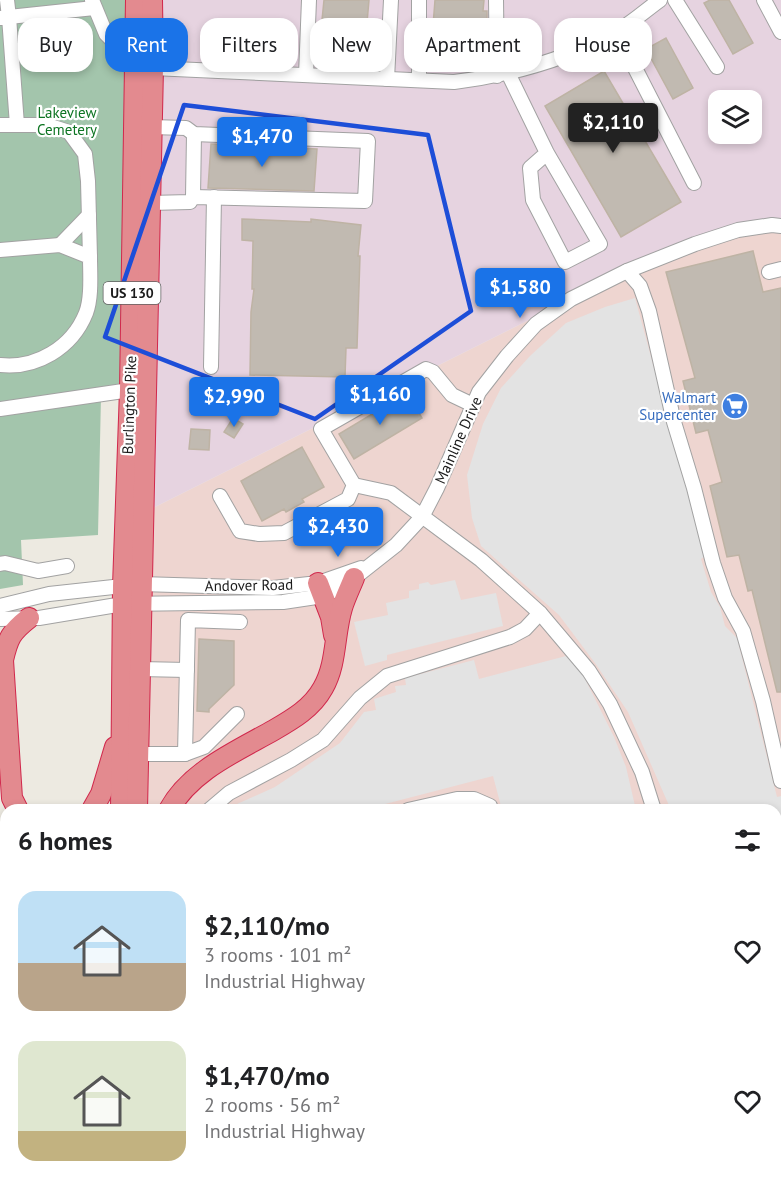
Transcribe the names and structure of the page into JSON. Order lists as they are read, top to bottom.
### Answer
{
  "streets": {
    "highway": ["US 130", "Burlington Pike"],
    "street": ["Mainline Drive", "Andover Road"]
  },
  "crossings": [
    ["Burlington Pike", "Andover Road"],
    ["Mainline Drive", "Andover Road"]
  ],
  "parks": ["Lakeview Cemetery"],
  "places": {
    "supermarket": ["Walmart Supercenter"]
  },
  "page": {
    "chip": [
      "Buy",
      "Rent",
      "Filters",
      "New",
      "Apartment",
      "House"
    ],
    "price": [
      "$2,110",
      "$1,470",
      "$1,580",
      "$1,160",
      "$2,990",
      "$2,430"
    ],
    "heading": "6 homes",
    "list": [
      {
        "name": "$2,110/mo",
        "note": "3 rooms · 101 m² · Industrial Highway"
      },
      {
        "name": "$1,470/mo",
        "note": "2 rooms · 56 m² · Industrial Highway"
      }
    ]
  }
}
